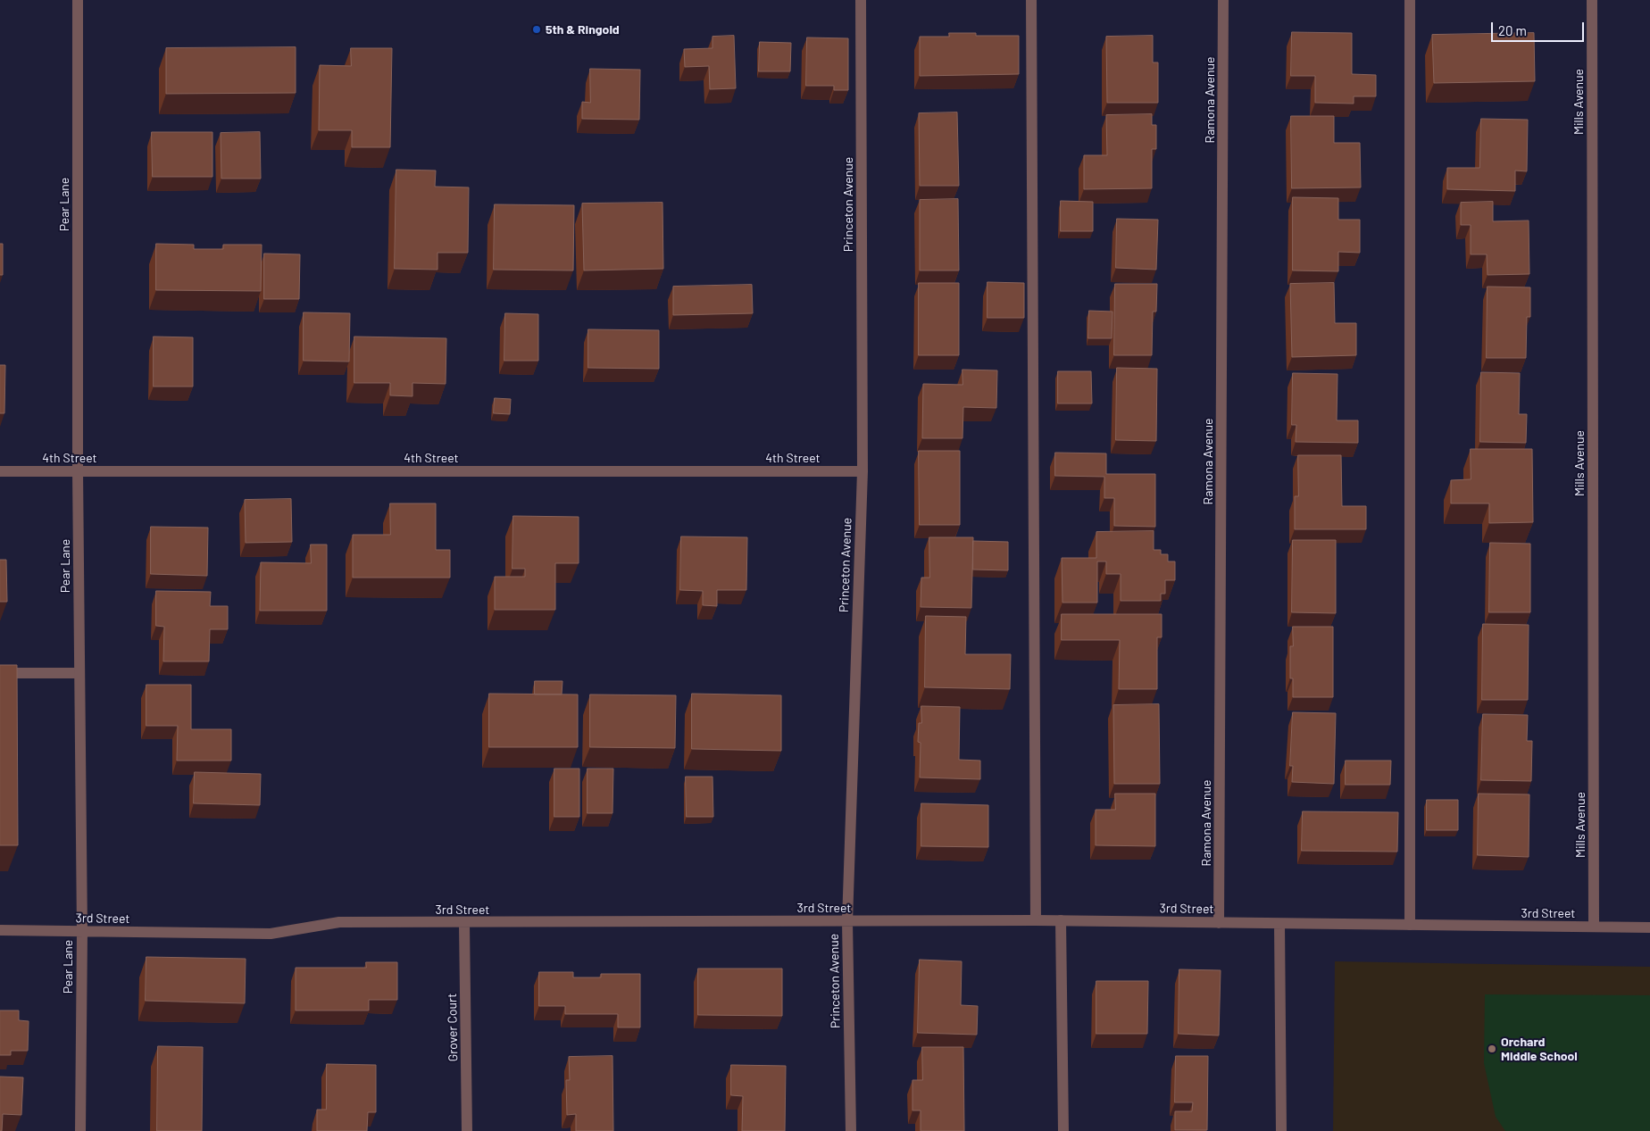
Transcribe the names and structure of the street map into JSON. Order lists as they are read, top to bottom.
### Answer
{
  "streets": {
    "street": [
      "Ramona Avenue",
      "Mills Avenue",
      "Pear Lane",
      "Princeton Avenue",
      "4th Street",
      "3rd Street",
      "Grover Court"
    ]
  },
  "crossings": [
    ["Ramona Avenue", "3rd Street"],
    ["Mills Avenue", "3rd Street"],
    ["Pear Lane", "4th Street"],
    ["Pear Lane", "3rd Street"],
    ["Princeton Avenue", "4th Street"],
    ["Princeton Avenue", "3rd Street"],
    ["3rd Street", "Grover Court"]
  ],
  "places": ["5th & Ringold", "Orchard Middle School"],
  "scale_bar": "20 m"
}
